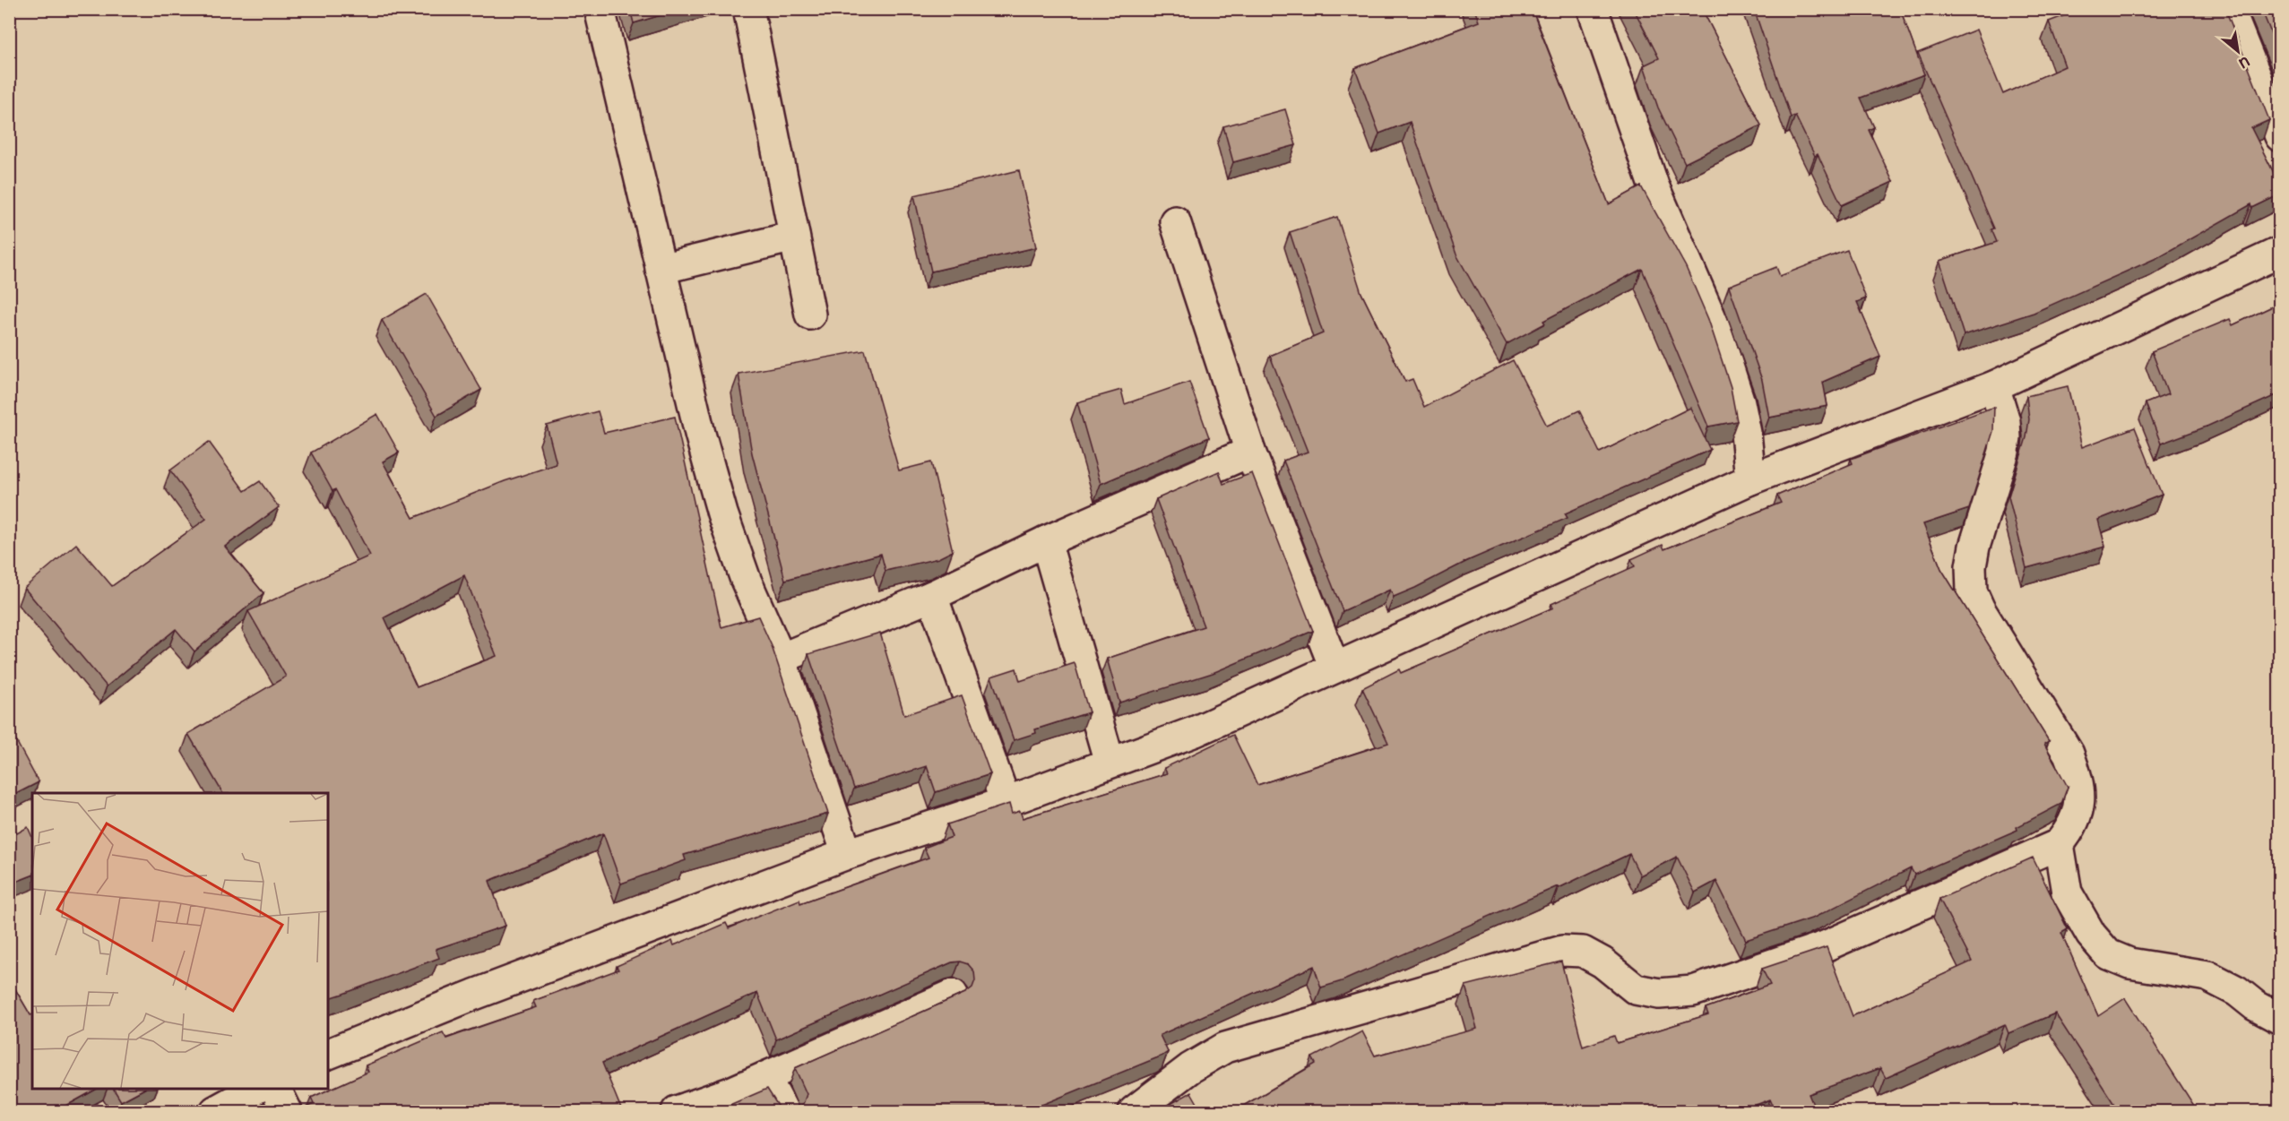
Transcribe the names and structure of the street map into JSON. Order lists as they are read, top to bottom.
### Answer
{
  "north": "bottom right"
}
